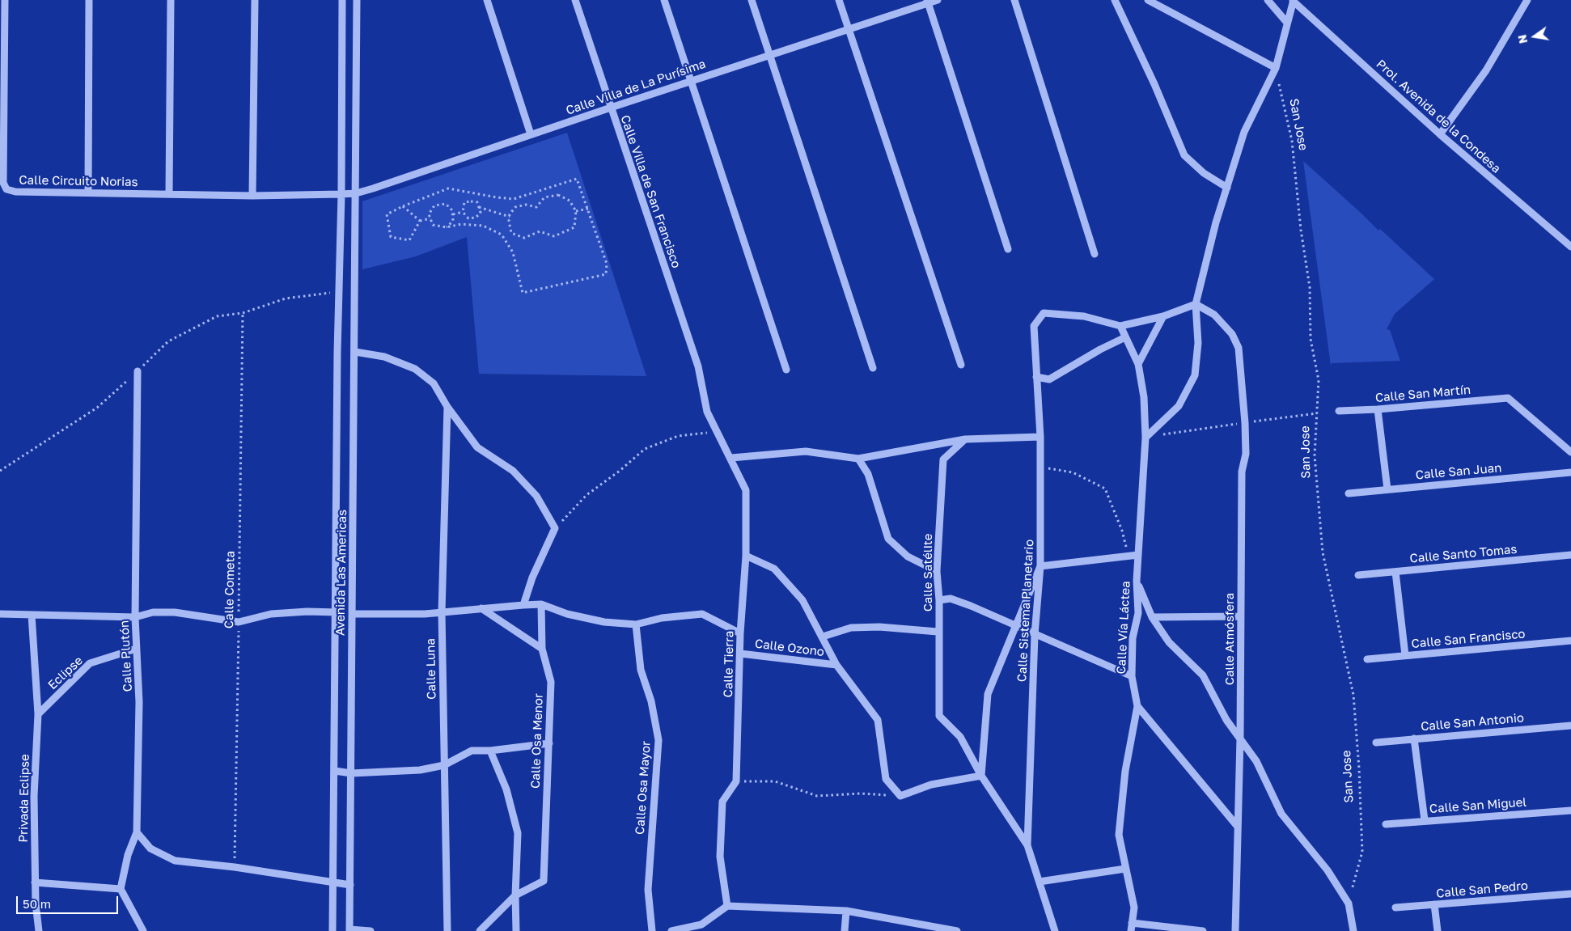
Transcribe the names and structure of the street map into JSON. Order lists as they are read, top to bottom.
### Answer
{
  "streets": {
    "street": [
      "Calle Villa de La Purísima",
      "Prol. Avenida de la Condesa",
      "Calle Circuito Norias",
      "Calle Villa de San Francisco",
      "Calle San Martín",
      "Calle San Juan",
      "Calle Santo Tomas",
      "Avenida Las Americas",
      "Calle Satélite",
      "Calle Sistema Planetario",
      "Calle Vía Láctea",
      "Calle Atmósfera",
      "Calle San Francisco",
      "Calle Ozono",
      "Calle Plutón",
      "Calle Tierra",
      "Calle Luna",
      "Eclipse",
      "Calle San Antonio",
      "Calle Osa Menor",
      "Calle Osa Mayor",
      "Privada Eclipse",
      "Calle San Miguel",
      "Calle San Pedro"
    ],
    "path": ["San Jose", "Calle Cometa"]
  },
  "crossings": [
    ["Calle Villa de La Purísima", "Calle Circuito Norias"],
    ["Calle Villa de La Purísima", "Calle Villa de San Francisco"],
    ["Calle Villa de La Purísima", "Avenida Las Americas"],
    ["Calle Circuito Norias", "Avenida Las Americas"],
    ["Calle Villa de San Francisco", "Calle Tierra"],
    ["Calle Satélite", "Calle Ozono"],
    ["Calle Sistema Planetario", "Calle Vía Láctea"],
    ["Calle Ozono", "Calle Tierra"],
    ["Calle Plutón", "Eclipse"],
    ["Eclipse", "Privada Eclipse"]
  ],
  "scale_bar": "50 m",
  "north": "left"
}
